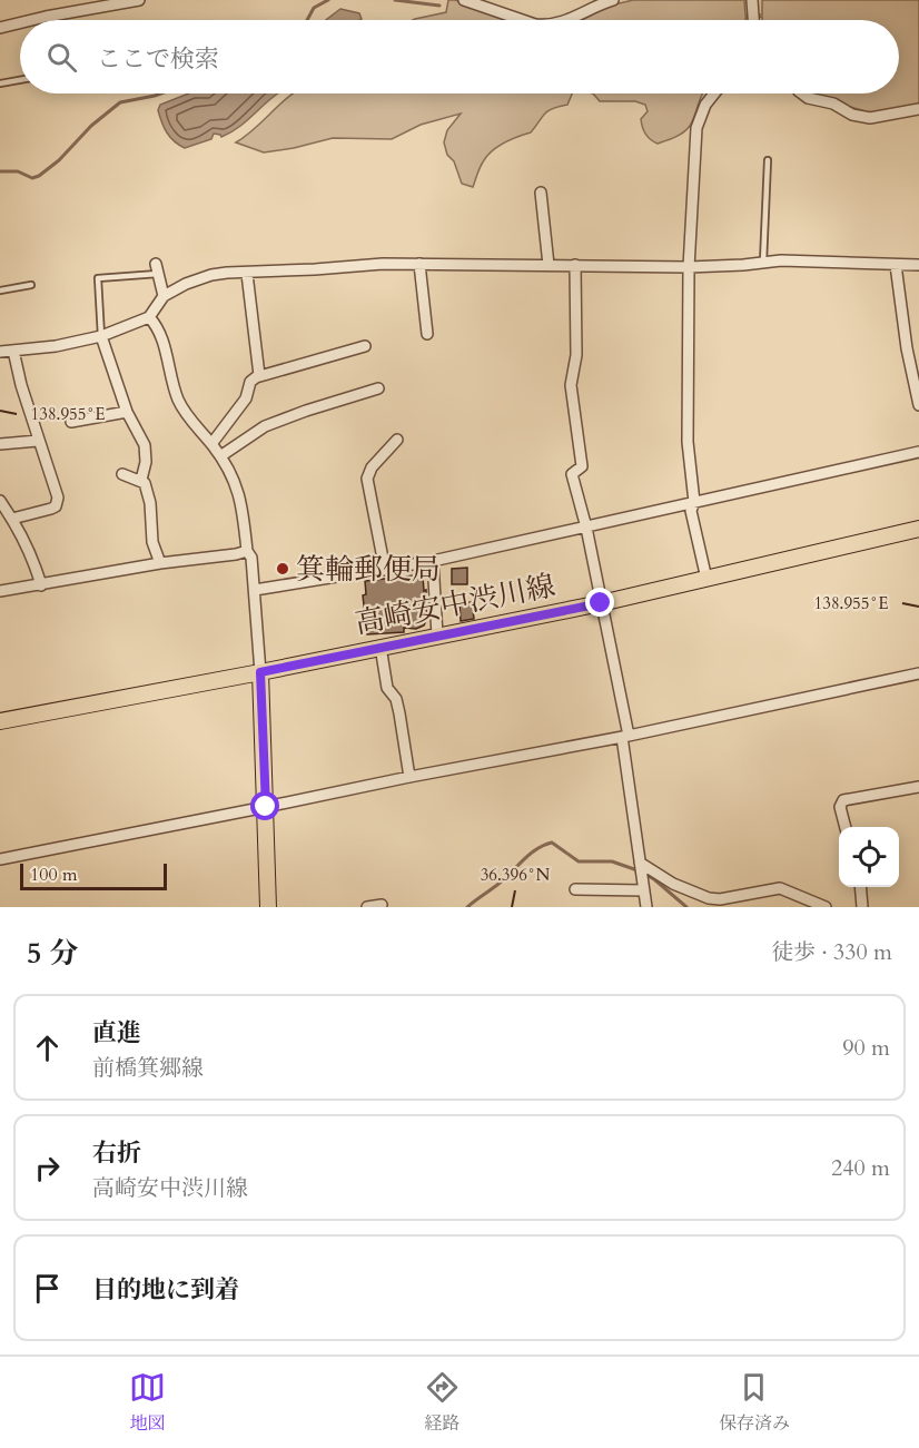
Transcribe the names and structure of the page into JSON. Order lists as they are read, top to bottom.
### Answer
{
  "streets": {
    "main road": ["高崎安中渋川線"]
  },
  "places": ["箕輪郵便局"],
  "scale_bar": "100 m",
  "page": {
    "search": "ここで検索",
    "scale": "100 m",
    "heading": ["5 分", "徒歩 · 330 m"],
    "list": [
      ["直進", "前橋箕郷線", "90 m"],
      ["右折", "高崎安中渋川線", "240 m"],
      "目的地に到着"
    ],
    "nav": ["地図", "経路", "保存済み"]
  },
  "coordinates": ["138.955°E", "36.396°N"]
}
